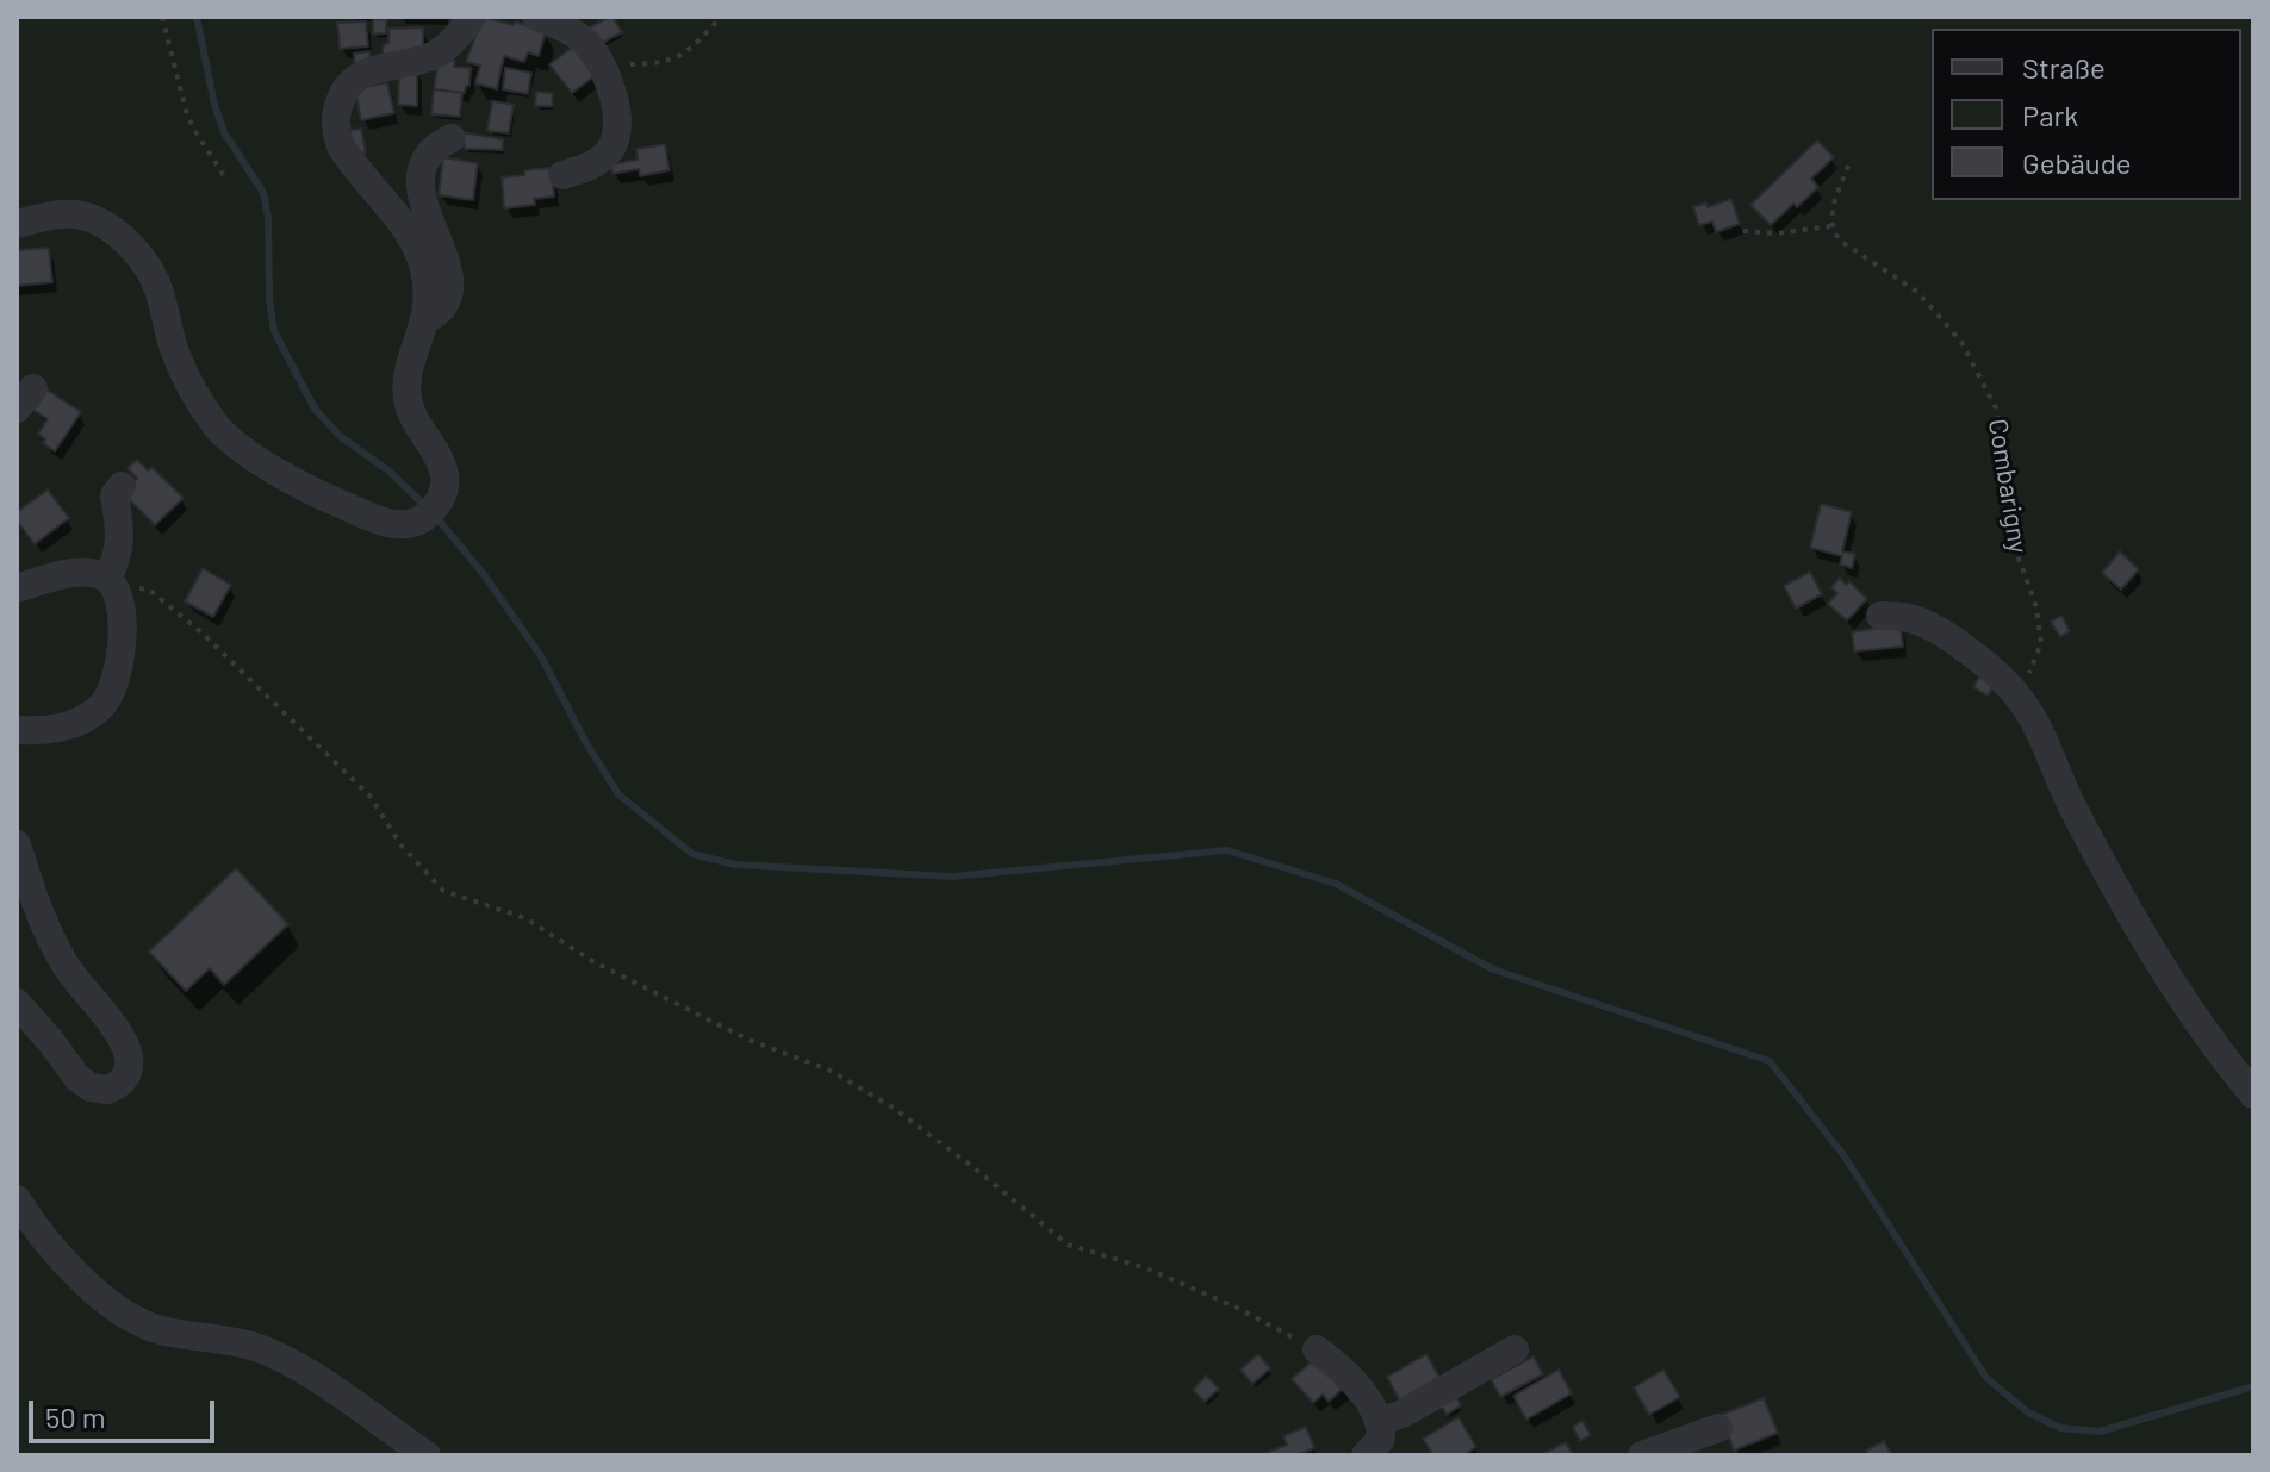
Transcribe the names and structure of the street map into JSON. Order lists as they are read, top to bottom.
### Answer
{
  "streets": {
    "path": ["Combarigny"]
  },
  "legend": ["Straße", "Park", "Gebäude"],
  "scale_bar": "50 m"
}
